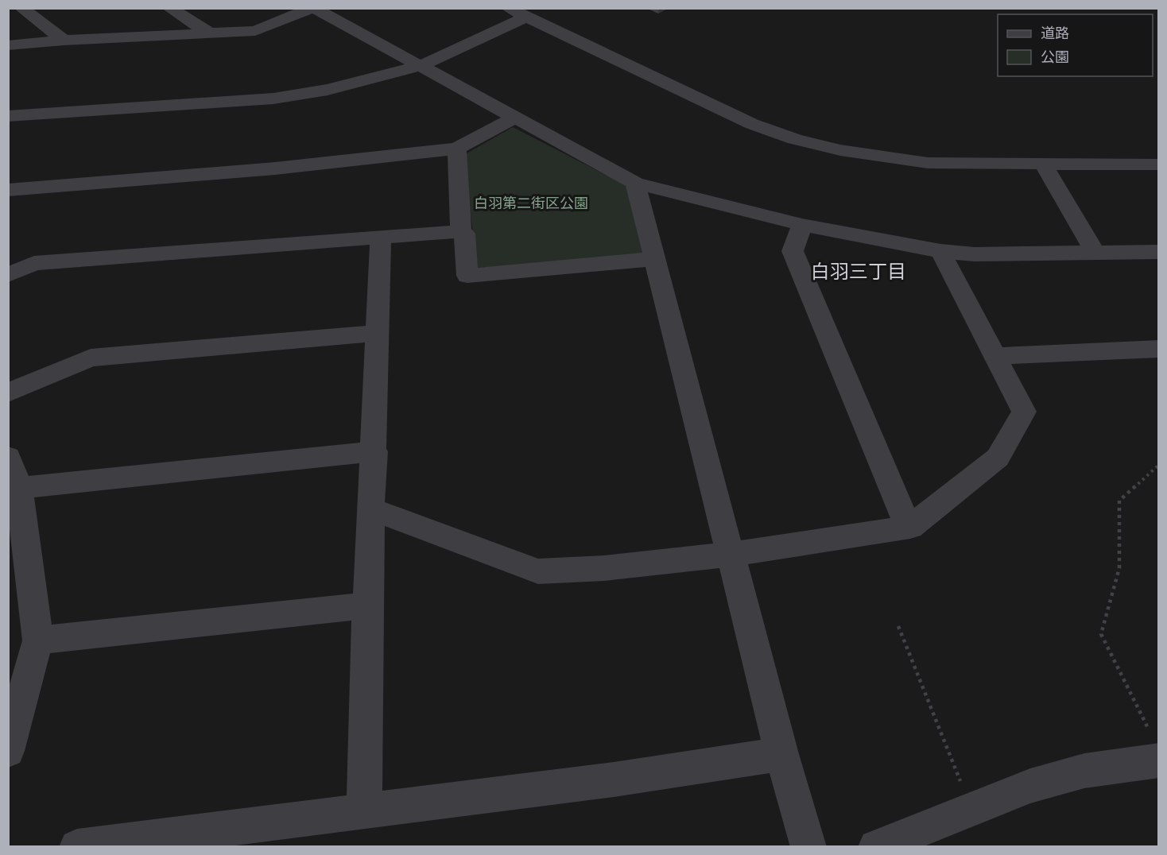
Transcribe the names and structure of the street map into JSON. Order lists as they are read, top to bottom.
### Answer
{
  "districts": ["白羽三丁目"],
  "parks": ["白羽第二街区公園"],
  "legend": ["道路", "公園"]
}
